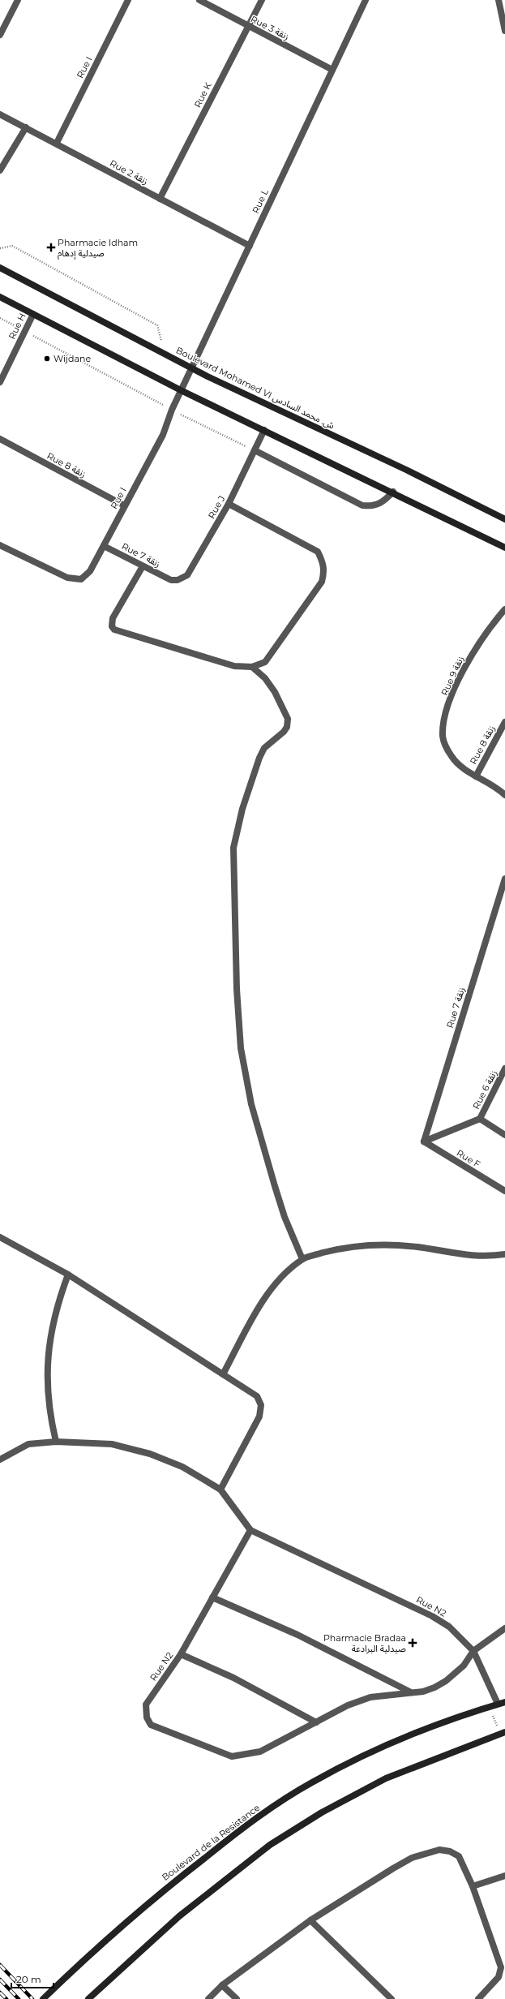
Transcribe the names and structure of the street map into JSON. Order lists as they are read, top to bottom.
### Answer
{
  "streets": {
    "main road": ["Boulevard Mohamed VI ش. محمد السادس", "Boulevard de la Resistance"],
    "street": [
      "Rue 3 زنقة",
      "Rue I",
      "Rue K",
      "Rue 2 زنقة",
      "Rue L",
      "Rue H",
      "Rue 8 زنقة",
      "Rue J",
      "Rue 7 زنقة",
      "Rue 9 زنقة",
      "Rue 6 زنقة",
      "Rue F",
      "Rue N2"
    ]
  },
  "crossings": [
    ["Rue 3 زنقة", "Rue K"],
    ["Rue 3 زنقة", "Rue L"],
    ["Rue I", "Rue 2 زنقة"],
    ["Rue I", "Rue L"],
    ["Rue I", "Rue 8 زنقة"],
    ["Rue I", "Rue 7 زنقة"],
    ["Rue K", "Rue 2 زنقة"],
    ["Rue 2 زنقة", "Rue L"],
    ["Rue L", "Boulevard Mohamed VI ش. محمد السادس"],
    ["Rue 8 زنقة", "Rue 9 زنقة"],
    ["Rue J", "Rue 7 زنقة"],
    ["Rue 7 زنقة", "Rue F"]
  ],
  "places": {
    "health": ["Pharmacie Idham صيدلية إدهام", "Pharmacie Bradaa صيدلية البرادعة"],
    "other": ["Wijdane"]
  },
  "scale_bar": "20 m"
}
